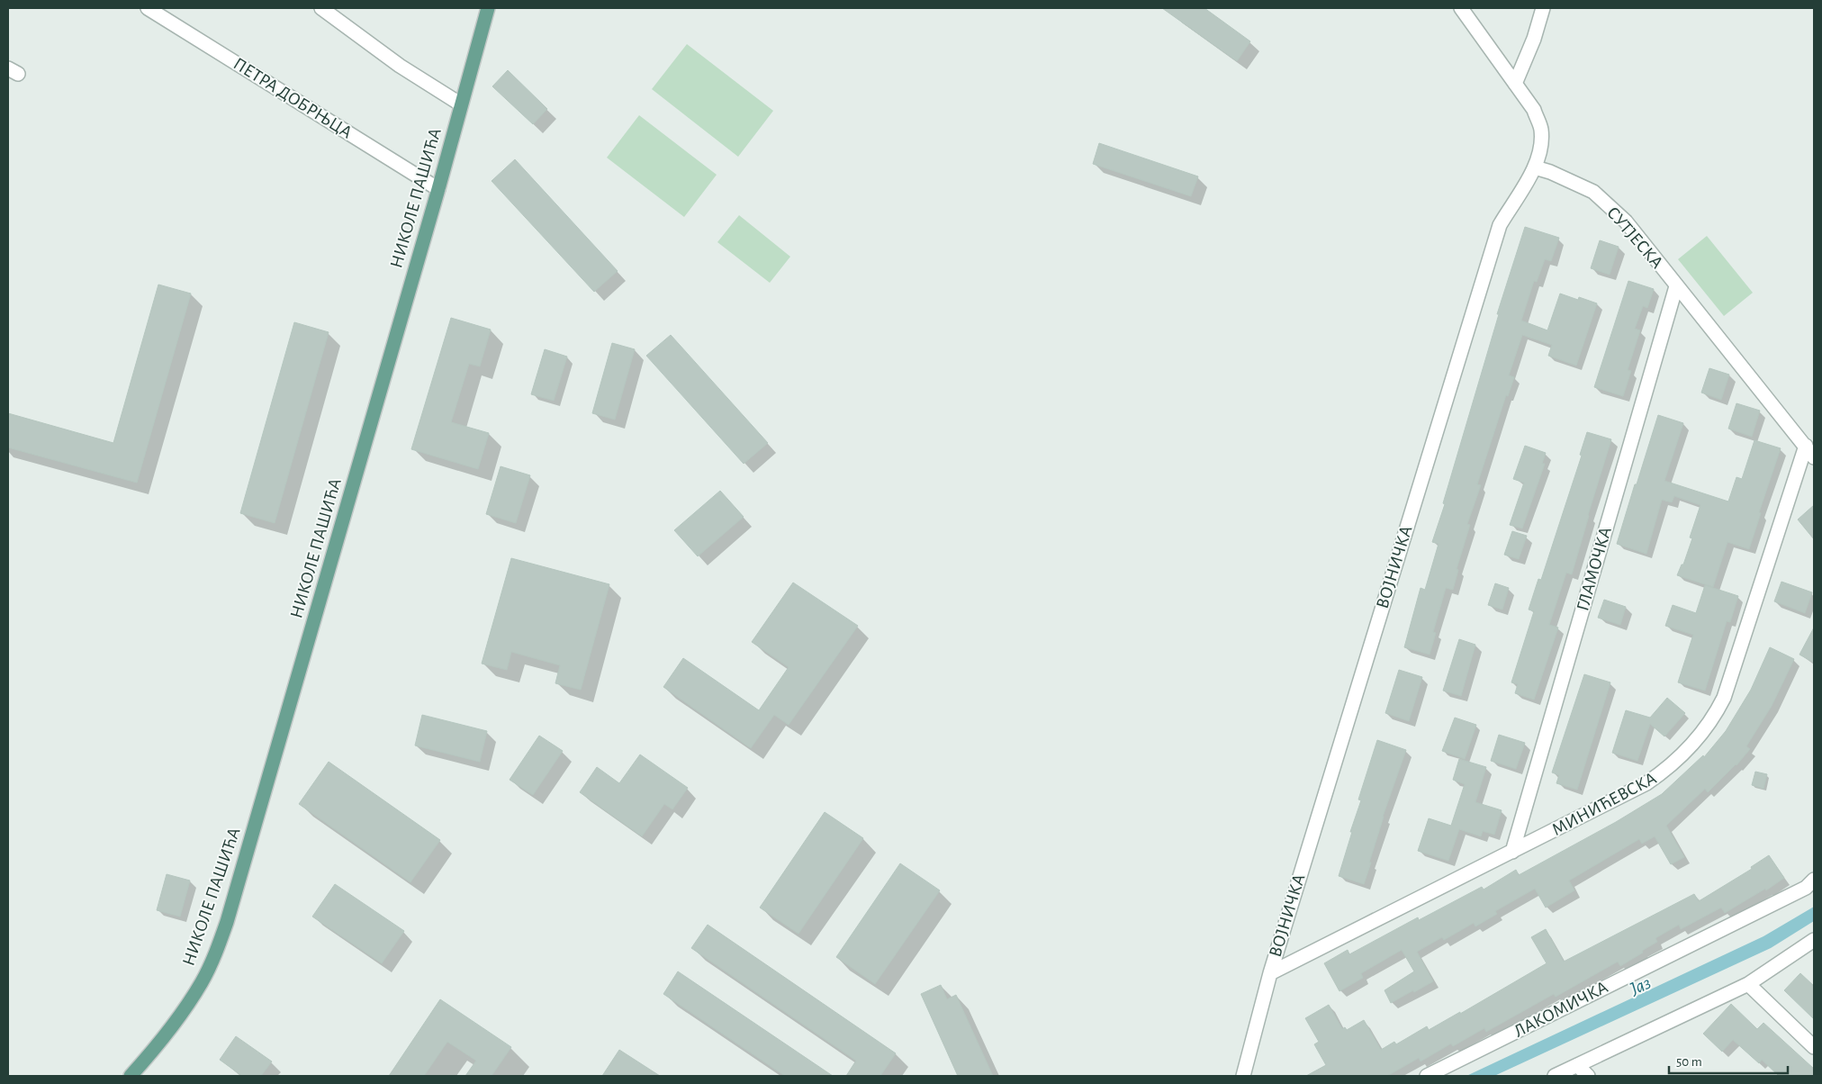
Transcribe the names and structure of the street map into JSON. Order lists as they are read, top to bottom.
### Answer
{
  "streets": {
    "main road": ["НИКОЛЕ ПАШИЋА"],
    "street": [
      "ПЕТРА ДОБРЊЦА",
      "СУТЈЕСКА",
      "ВОЈНИЧКА",
      "ГЛАМОЧКА",
      "МИНИЋЕВСКА",
      "ЛАКОМИЧКА"
    ]
  },
  "crossings": [
    ["ПЕТРА ДОБРЊЦА", "НИКОЛЕ ПАШИЋА"],
    ["СУТЈЕСКА", "ВОЈНИЧКА"],
    ["СУТЈЕСКА", "ГЛАМОЧКА"],
    ["СУТЈЕСКА", "МИНИЋЕВСКА"],
    ["ВОЈНИЧКА", "МИНИЋЕВСКА"],
    ["ГЛАМОЧКА", "МИНИЋЕВСКА"]
  ],
  "water": ["Јаз"],
  "scale_bar": "50 m"
}
